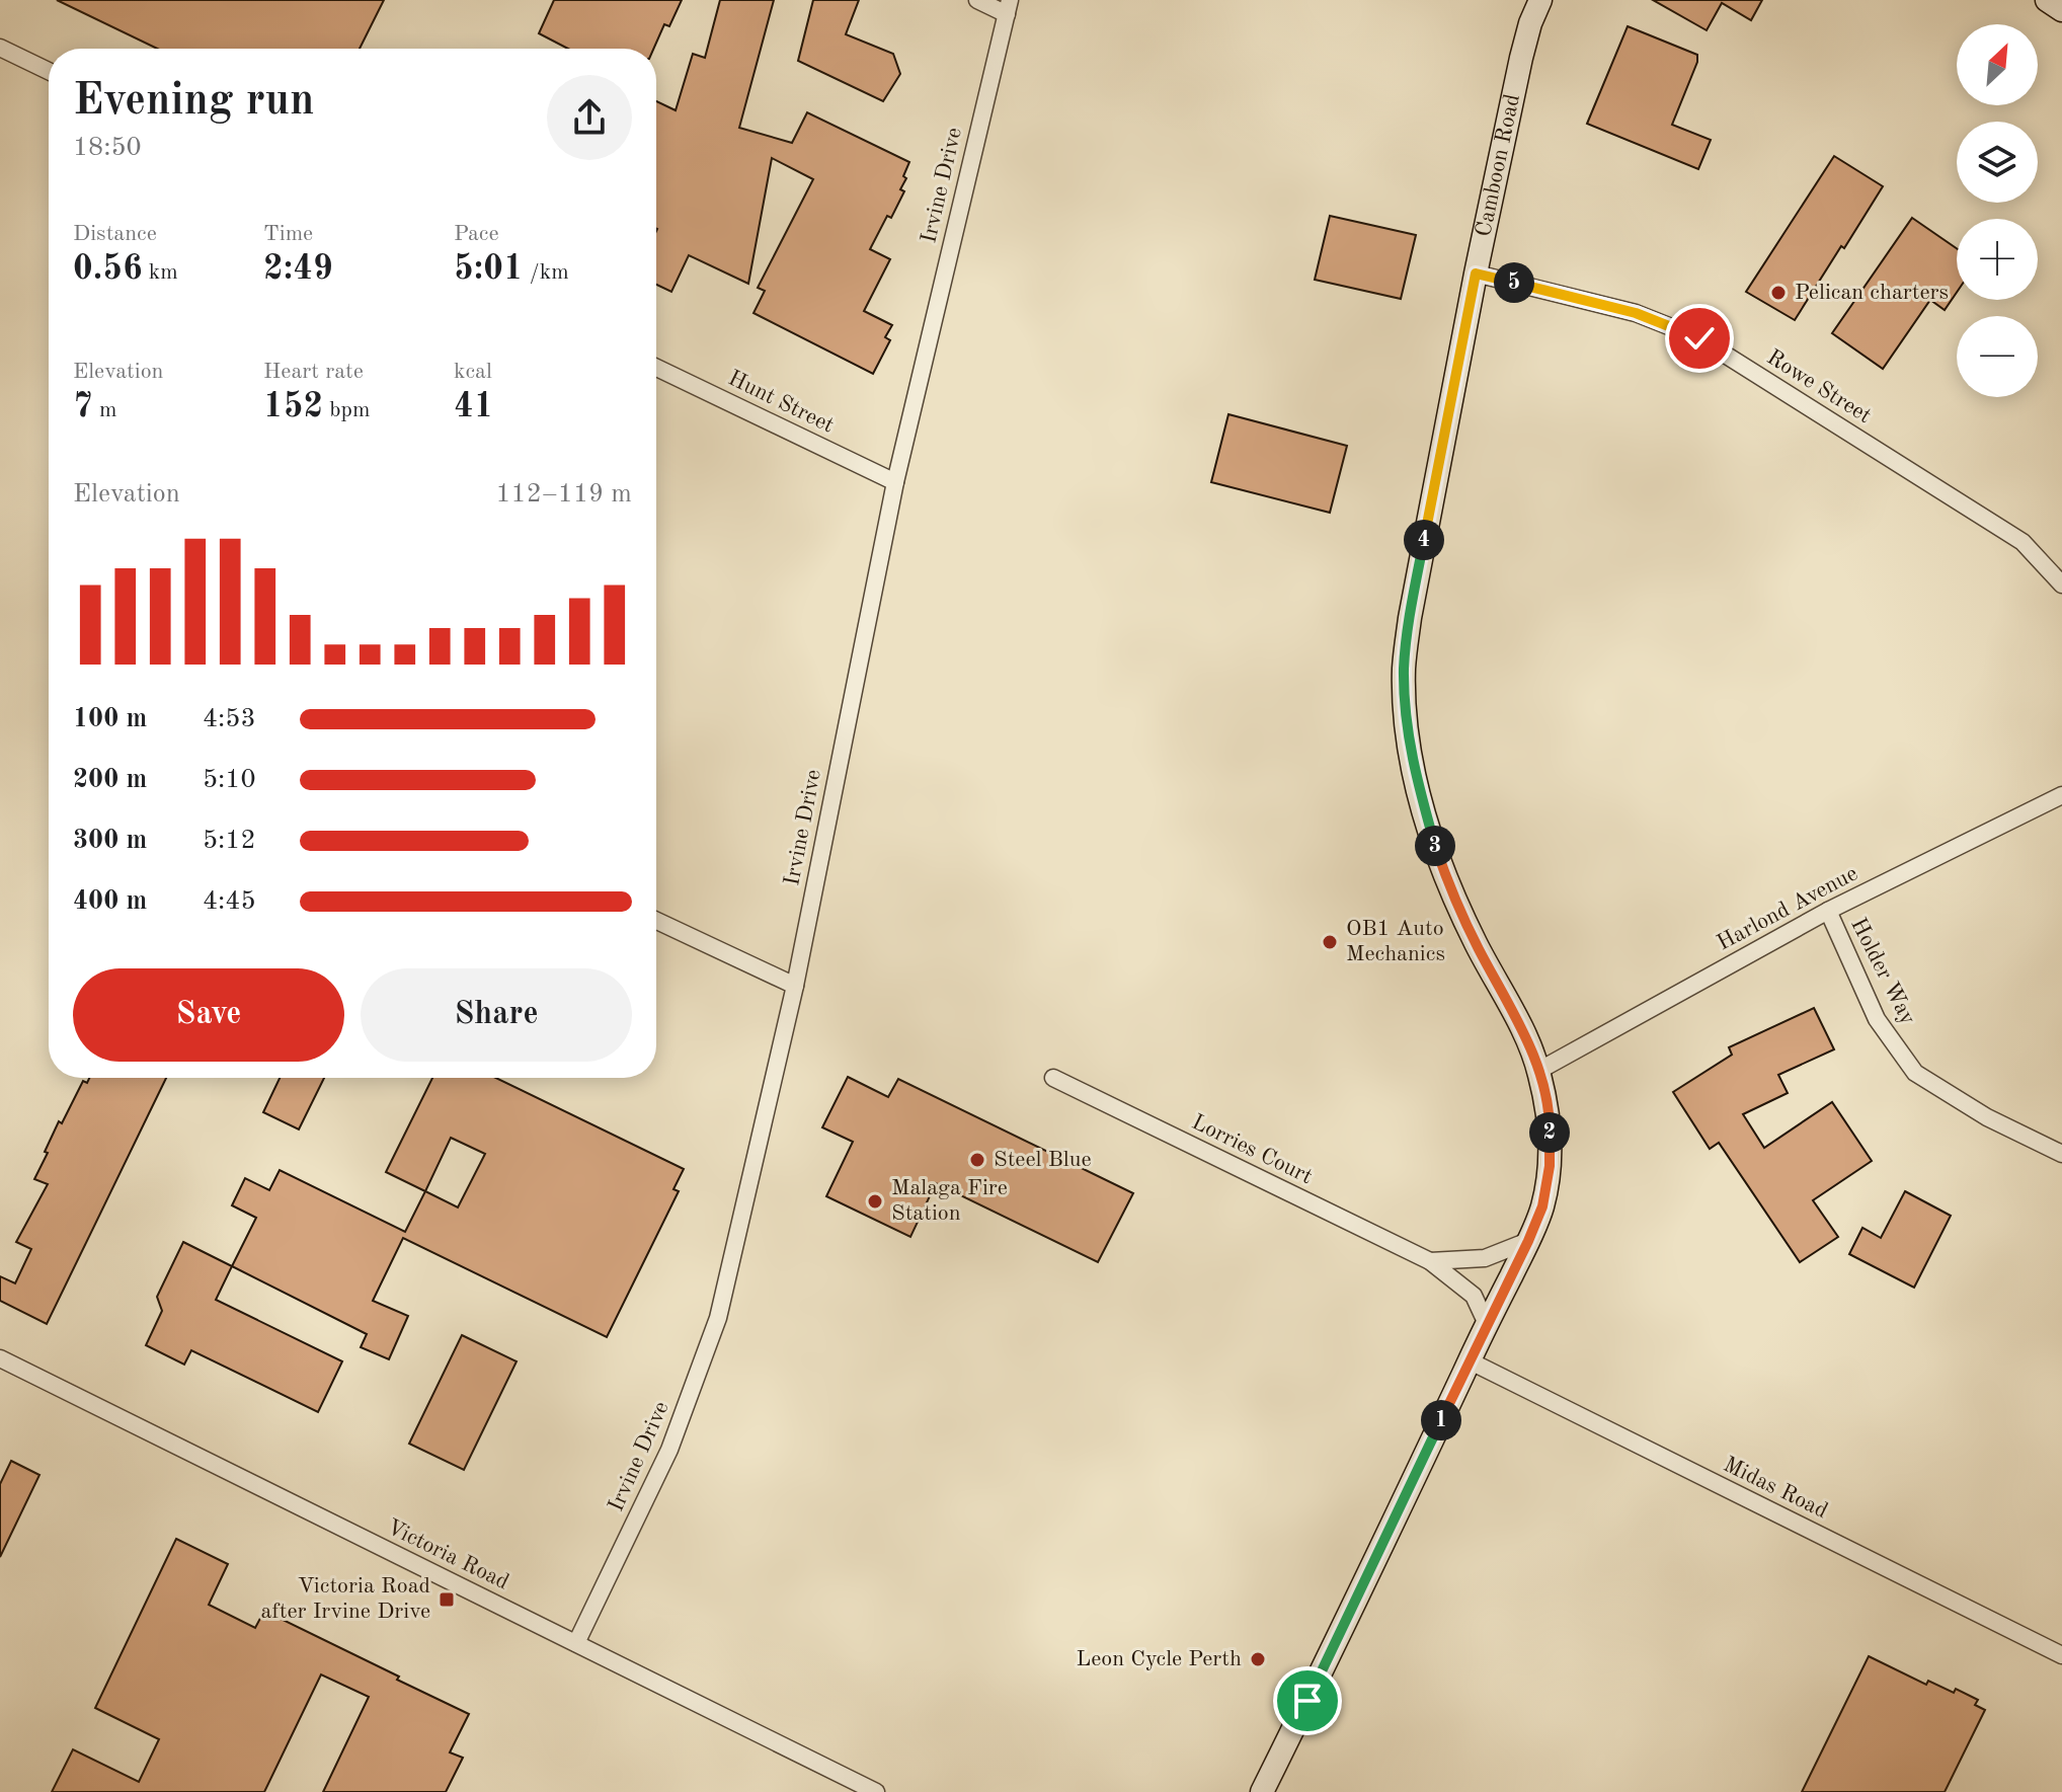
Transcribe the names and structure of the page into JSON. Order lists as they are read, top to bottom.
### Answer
{
  "streets": {
    "street": [
      "Camboon Road",
      "Irvine Drive",
      "Rowe Street",
      "Hunt Street",
      "Harlond Avenue",
      "Holder Way",
      "Lorries Court",
      "Midas Road",
      "Victoria Road"
    ]
  },
  "crossings": [
    ["Camboon Road", "Rowe Street"],
    ["Camboon Road", "Harlond Avenue"],
    ["Camboon Road", "Lorries Court"],
    ["Camboon Road", "Midas Road"],
    ["Irvine Drive", "Hunt Street"],
    ["Irvine Drive", "Victoria Road"],
    ["Harlond Avenue", "Holder Way"]
  ],
  "places": {
    "other": [
      "Pelican charters",
      "OB1 Auto Mechanics",
      "Steel Blue",
      "Malaga Fire Station",
      "Leon Cycle Perth"
    ],
    "transit": ["Victoria Road after Irvine Drive"]
  },
  "north": "top right",
  "page": {
    "map_buttons": ["+", "−"],
    "heading": ["Evening run", "18:50"],
    "stats": [
      ["Distance", "0.56 km"],
      ["Time", "2:49"],
      ["Pace", "5:01 /km"],
      ["Elevation", "7 m"],
      ["Heart rate", "152 bpm"],
      ["kcal", "41"]
    ],
    "pins": [
      "5",
      "4",
      "3",
      "2",
      "1"
    ],
    "chart": ["Elevation", "112–119 m"],
    "list": [
      {
        "name": "100 m",
        "note": "4:53"
      },
      {
        "name": "200 m",
        "note": "5:10"
      },
      {
        "name": "300 m",
        "note": "5:12"
      },
      {
        "name": "400 m",
        "note": "4:45"
      }
    ],
    "buttons": ["Save", "Share"]
  }
}
